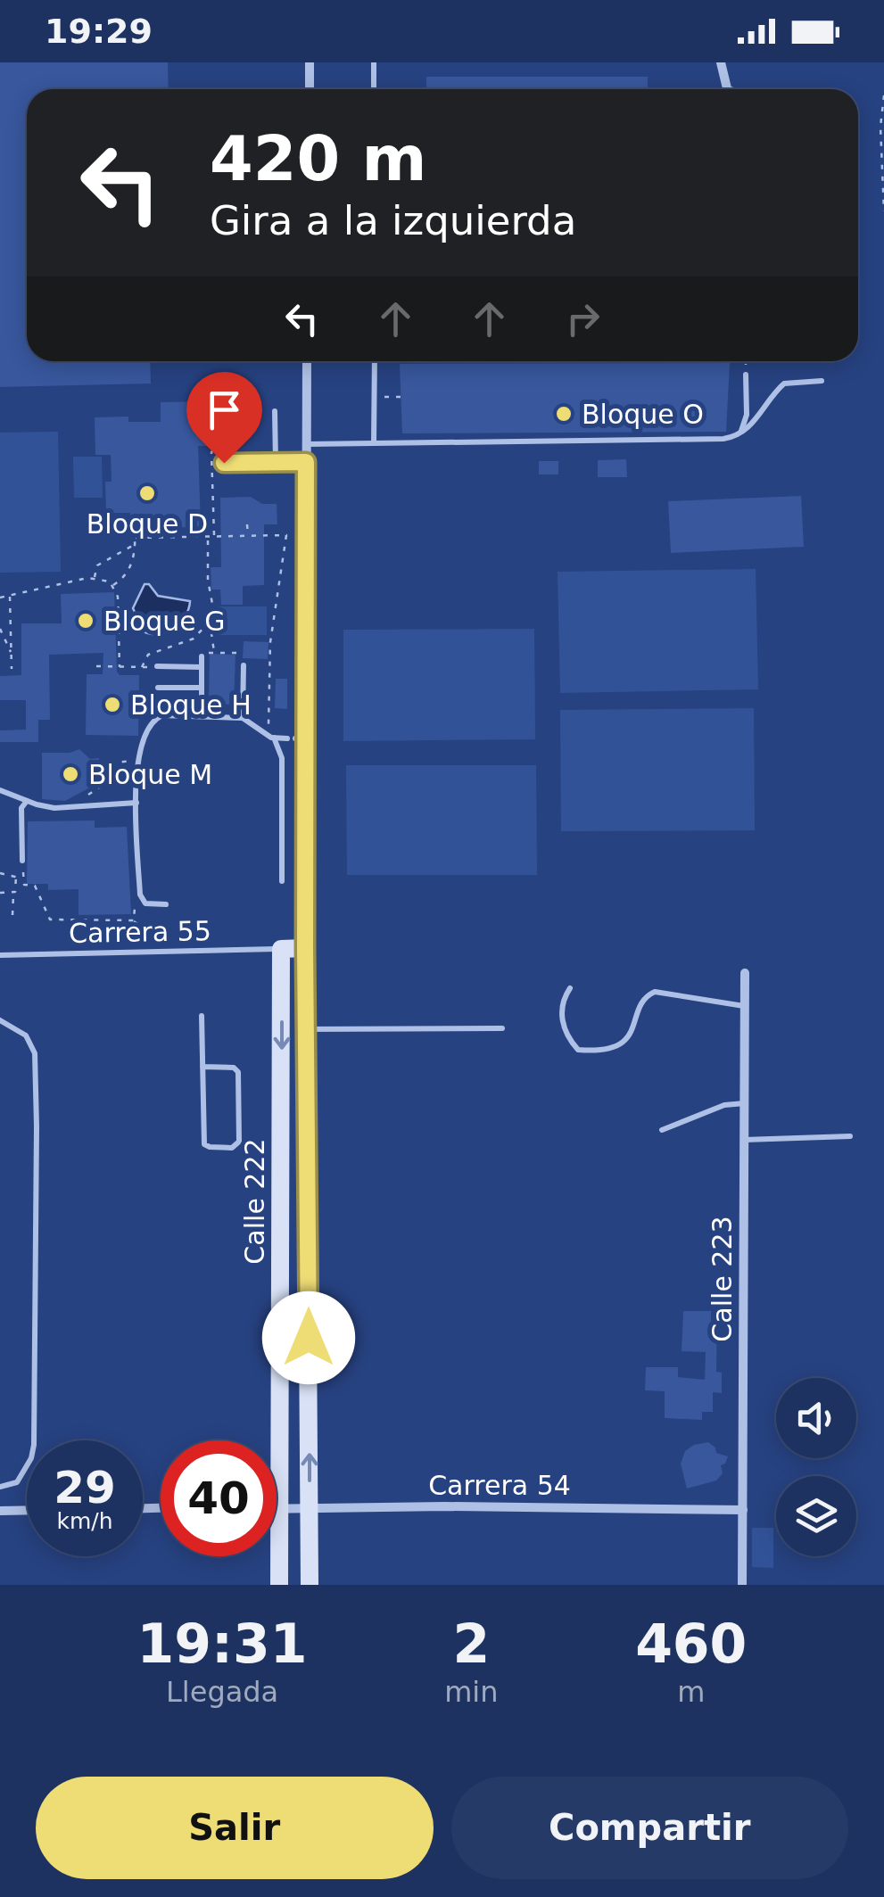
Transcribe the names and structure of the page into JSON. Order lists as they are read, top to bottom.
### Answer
{
  "streets": {
    "street": ["Calle 222", "Calle 223", "Carrera 54"],
    "lane": ["Carrera 55"]
  },
  "crossings": [
    ["Carrera 55", "Calle 222"],
    ["Calle 222", "Carrera 54"],
    ["Calle 223", "Carrera 54"]
  ],
  "places": [
    "Bloque O",
    "Bloque D",
    "Bloque G",
    "Bloque H",
    "Bloque M"
  ],
  "page": {
    "status": "19:29",
    "turn": ["420 m", "Gira a la izquierda"],
    "speed": "29 km/h",
    "limit": "40",
    "eta": [
      "19:31",
      "Llegada",
      "2",
      "min",
      "460",
      "m"
    ],
    "buttons": ["Salir", "Compartir"]
  }
}
